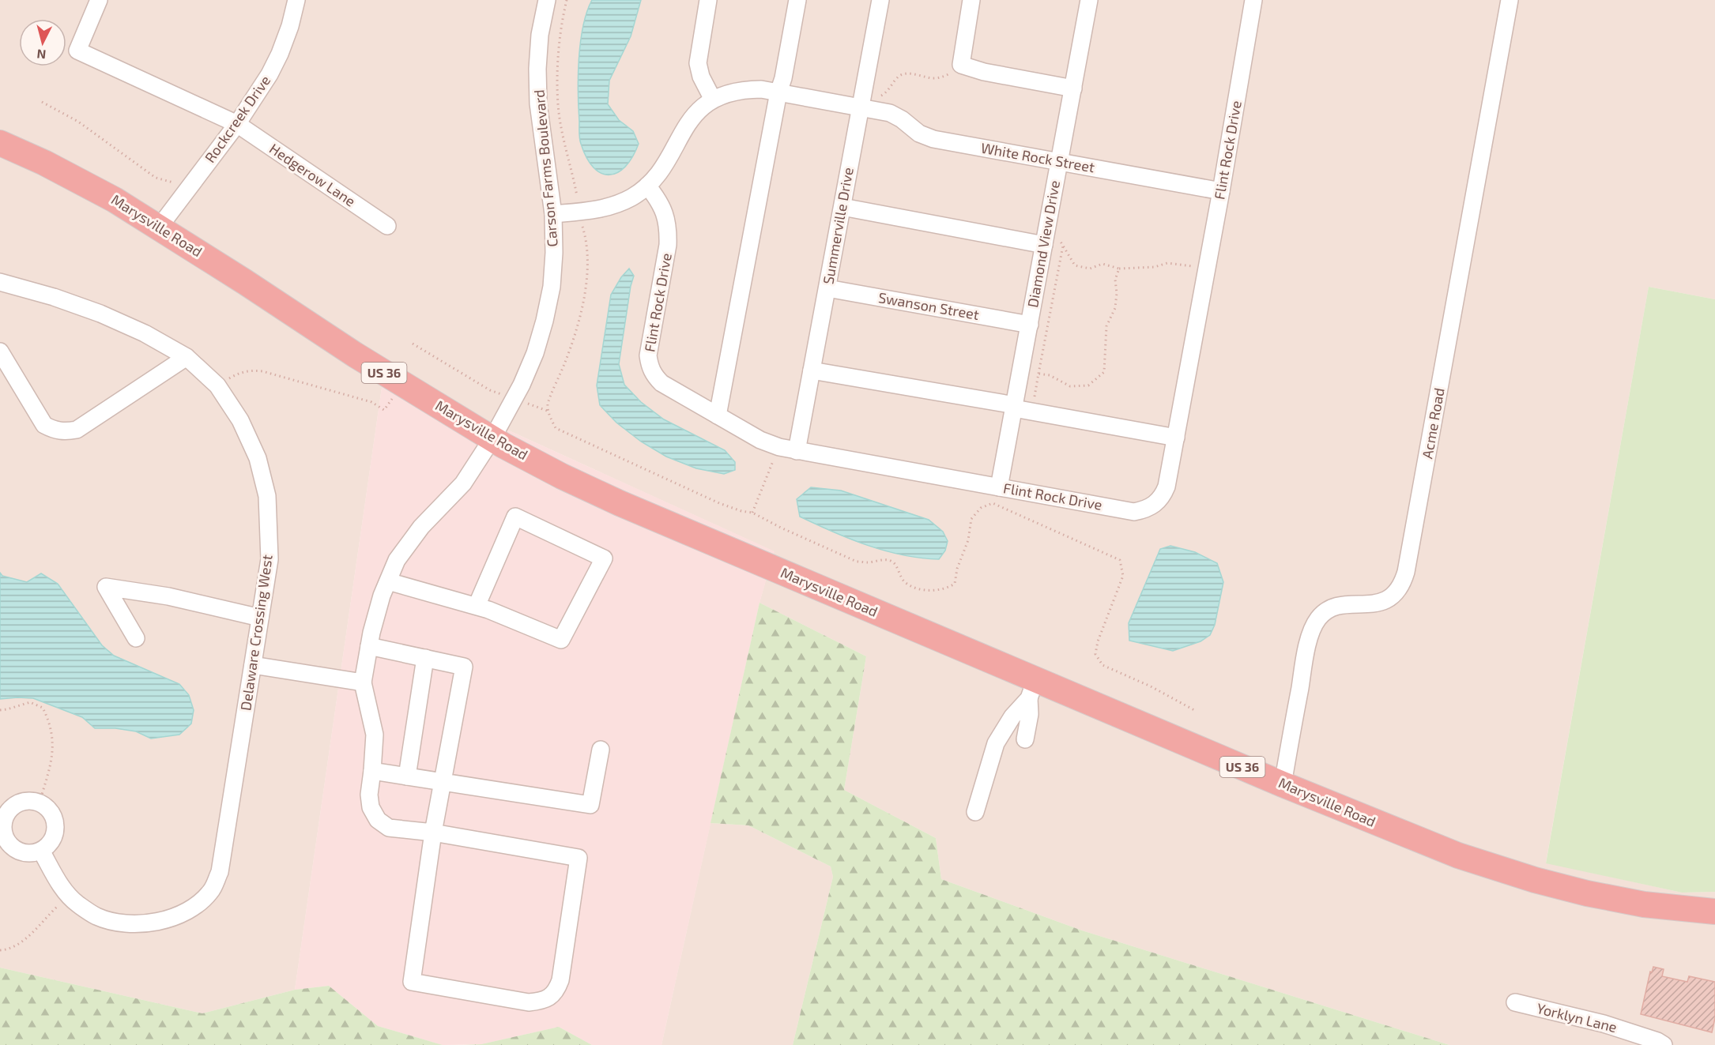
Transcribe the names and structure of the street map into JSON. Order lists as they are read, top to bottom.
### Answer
{
  "streets": {
    "highway": ["Marysville Road", "US 36"],
    "street": [
      "Rockcreek Drive",
      "Flint Rock Drive",
      "White Rock Street",
      "Carson Farms Boulevard",
      "Hedgerow Lane",
      "Summerville Drive",
      "Diamond View Drive",
      "Swanson Street",
      "Acme Road",
      "Delaware Crossing West",
      "Yorklyn Lane"
    ]
  },
  "crossings": [
    ["Rockcreek Drive", "Hedgerow Lane"],
    ["Rockcreek Drive", "Marysville Road"],
    ["Flint Rock Drive", "White Rock Street"],
    ["Flint Rock Drive", "Summerville Drive"],
    ["Flint Rock Drive", "Diamond View Drive"],
    ["White Rock Street", "Summerville Drive"],
    ["White Rock Street", "Diamond View Drive"],
    ["Carson Farms Boulevard", "Marysville Road"],
    ["Marysville Road", "Acme Road"],
    ["Summerville Drive", "Swanson Street"],
    ["Diamond View Drive", "Swanson Street"]
  ],
  "north": "bottom"
}
